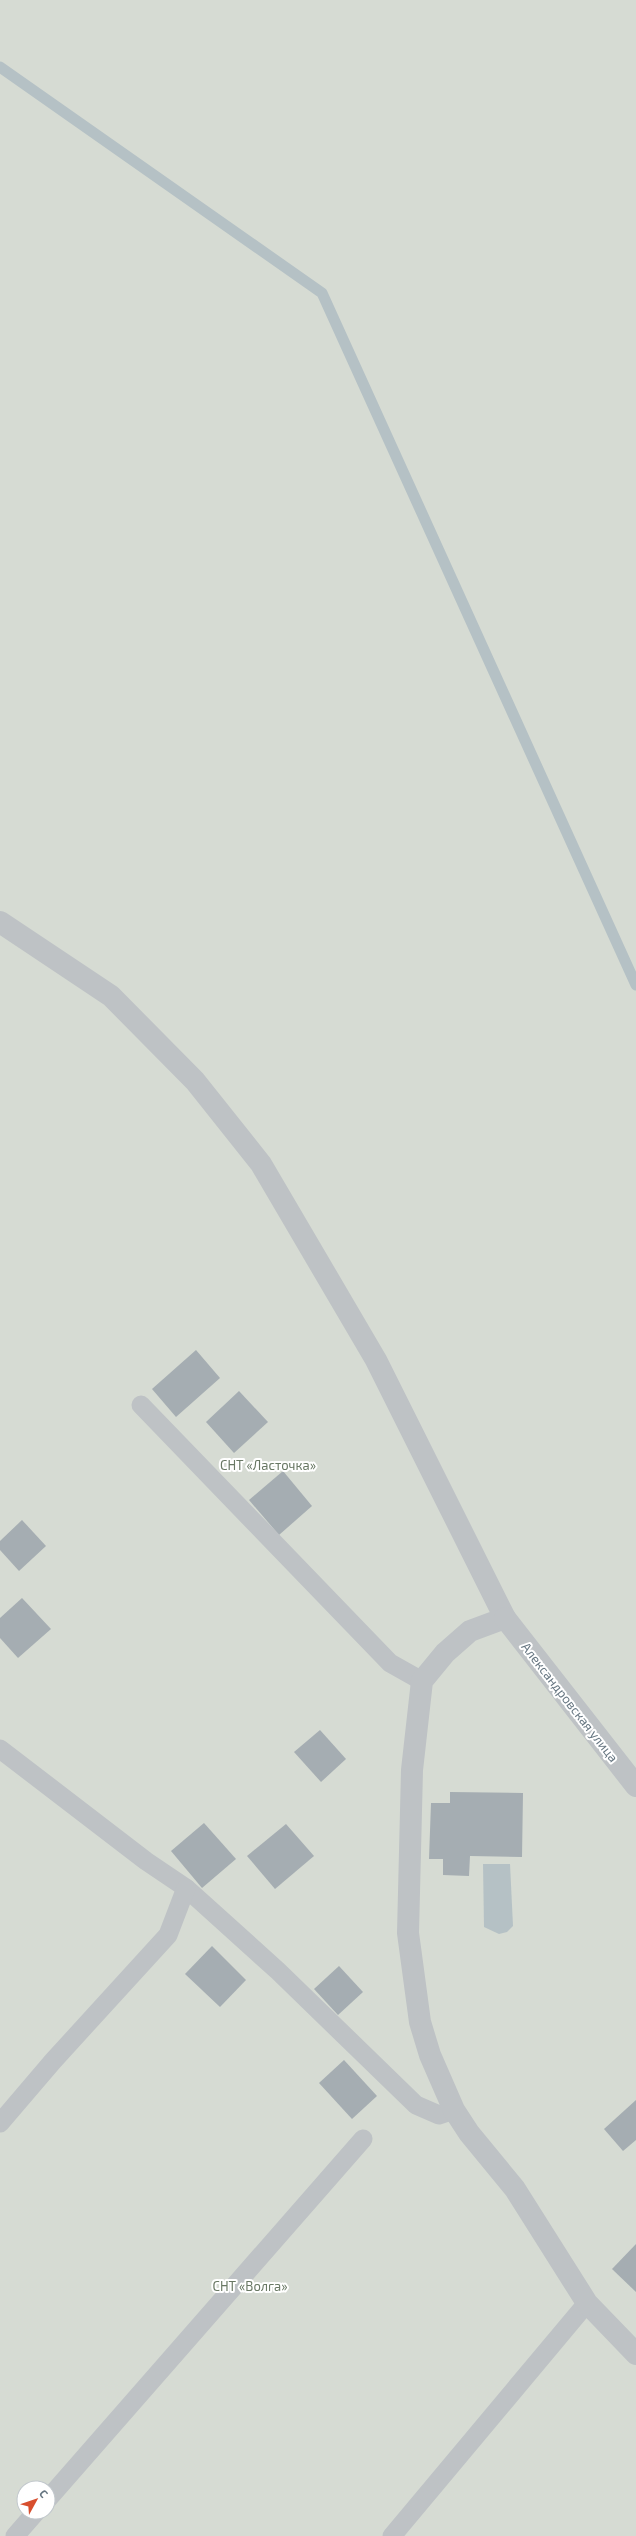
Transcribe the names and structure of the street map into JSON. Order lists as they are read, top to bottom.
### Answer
{
  "streets": {
    "street": ["Александровская улица"]
  },
  "parks": ["СНТ «Ласточка»", "СНТ «Волга»"],
  "north": "top right"
}
